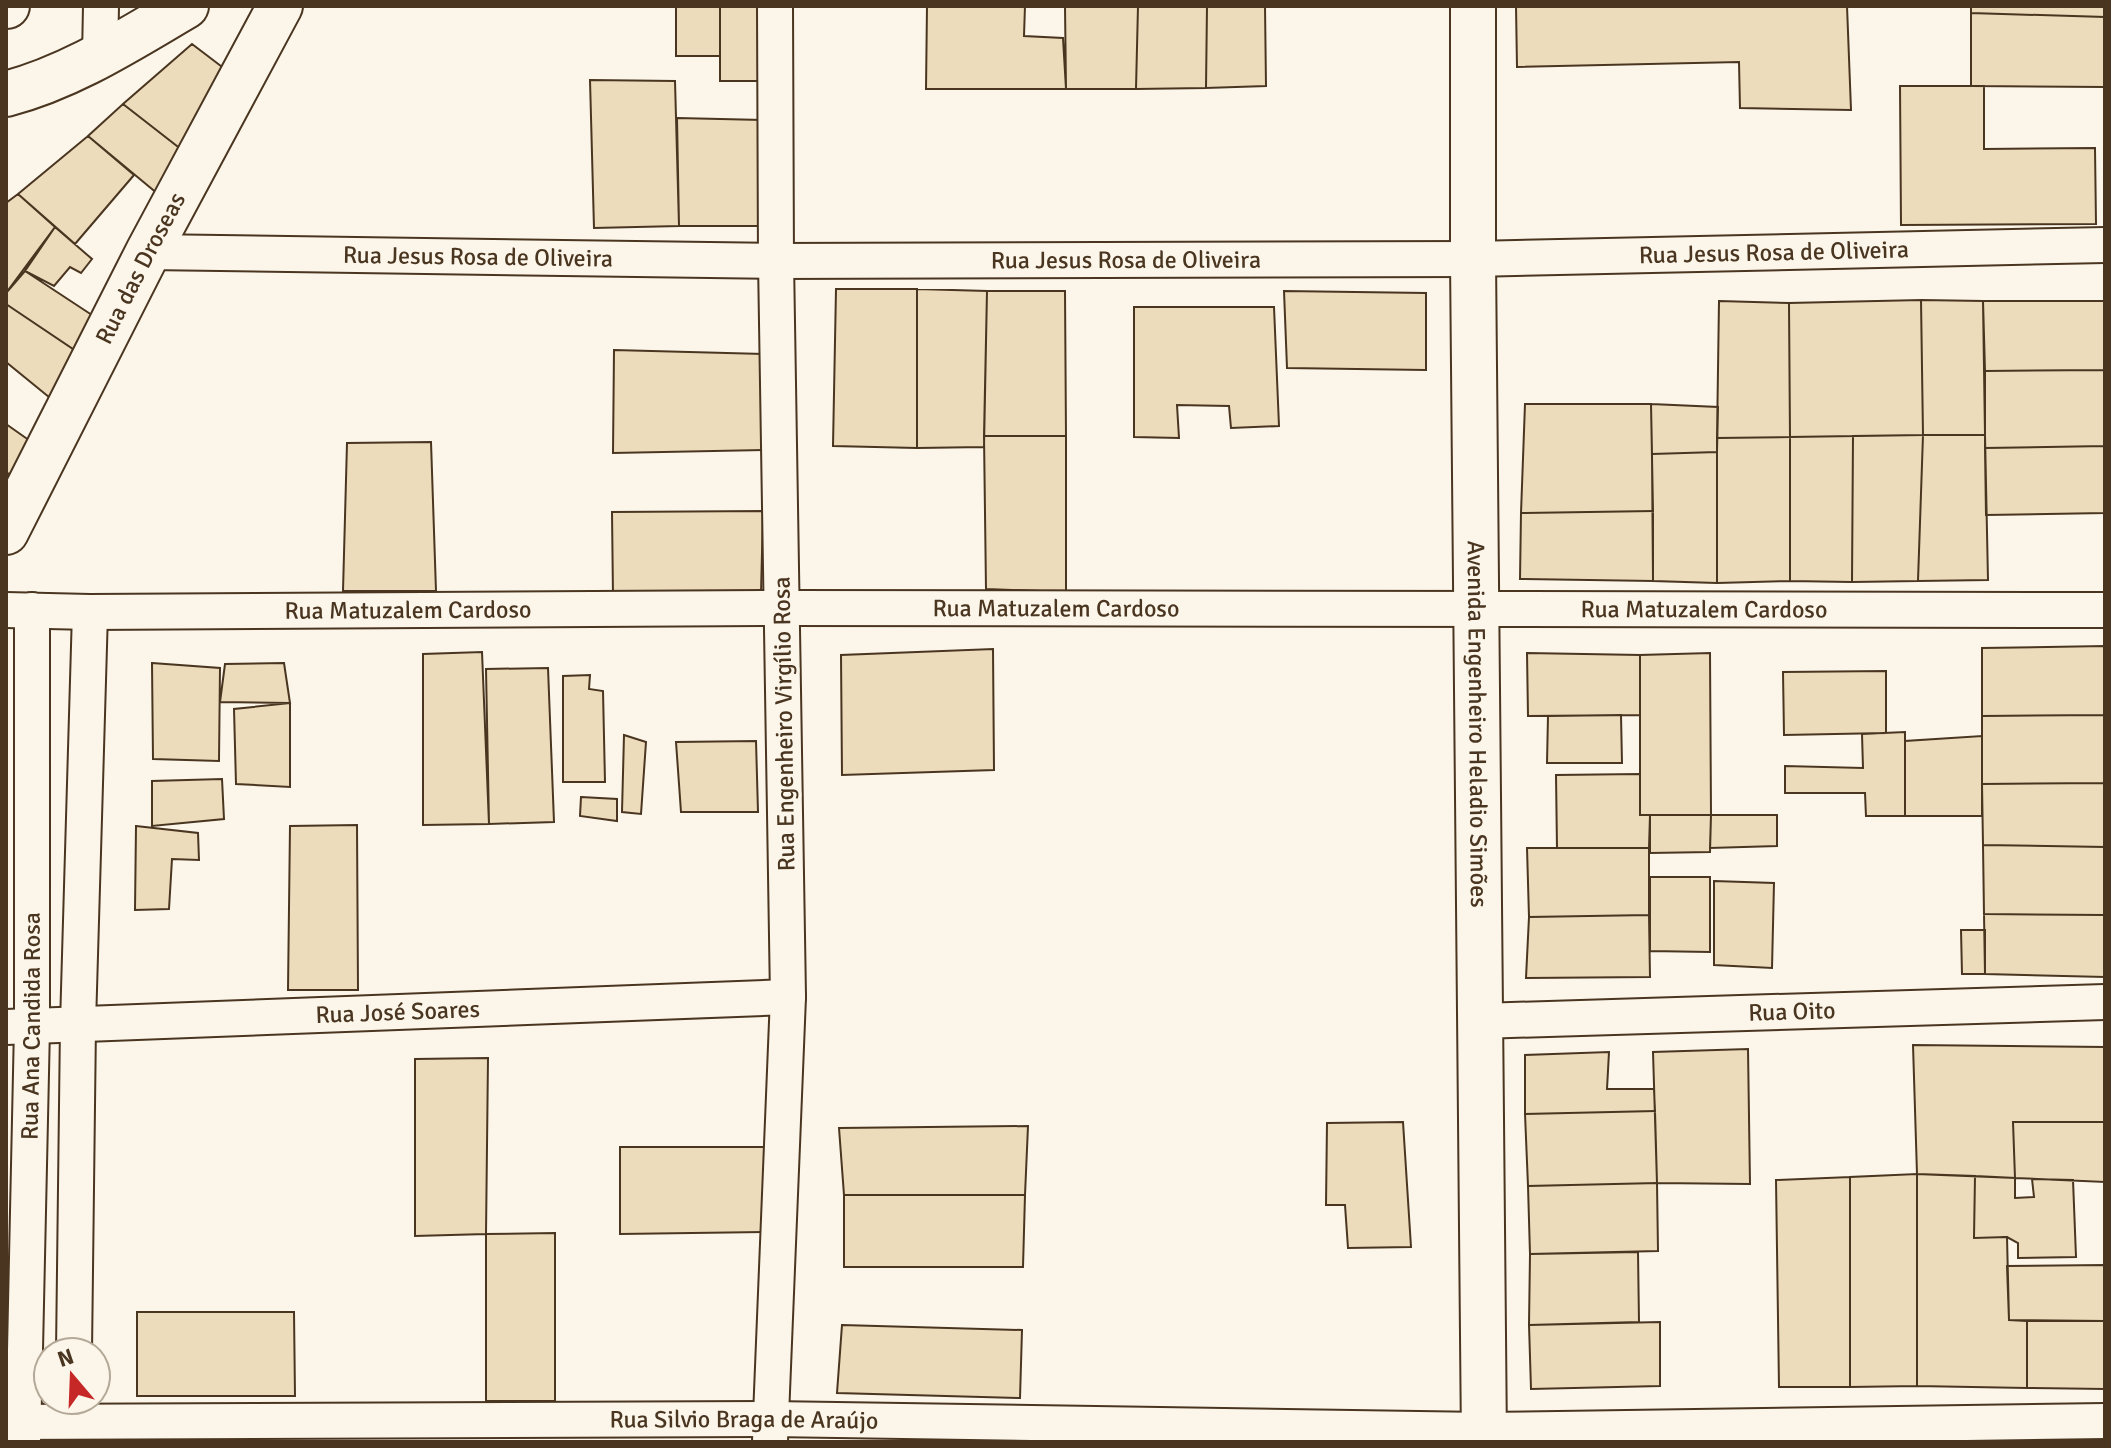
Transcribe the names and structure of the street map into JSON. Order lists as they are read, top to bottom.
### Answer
{
  "streets": {
    "street": [
      "Rua Jesus Rosa de Oliveira",
      "Rua das Droseas",
      "Rua Matuzalem Cardoso",
      "Rua Engenheiro Virgílio Rosa",
      "Avenida Engenheiro Heladio Simões",
      "Rua José Soares",
      "Rua Oito",
      "Rua Ana Candida Rosa",
      "Rua Silvio Braga de Araújo"
    ]
  },
  "crossings": [
    ["Rua Jesus Rosa de Oliveira", "Rua das Droseas"],
    ["Rua Jesus Rosa de Oliveira", "Rua Engenheiro Virgílio Rosa"],
    ["Rua Jesus Rosa de Oliveira", "Avenida Engenheiro Heladio Simões"],
    ["Rua Matuzalem Cardoso", "Rua Engenheiro Virgílio Rosa"],
    ["Rua Matuzalem Cardoso", "Avenida Engenheiro Heladio Simões"],
    ["Rua Matuzalem Cardoso", "Rua Ana Candida Rosa"],
    ["Rua Engenheiro Virgílio Rosa", "Rua José Soares"],
    ["Rua Engenheiro Virgílio Rosa", "Rua Silvio Braga de Araújo"],
    ["Avenida Engenheiro Heladio Simões", "Rua Oito"],
    ["Avenida Engenheiro Heladio Simões", "Rua Silvio Braga de Araújo"],
    ["Rua José Soares", "Rua Ana Candida Rosa"],
    ["Rua Ana Candida Rosa", "Rua Silvio Braga de Araújo"]
  ],
  "north": "top"
}
